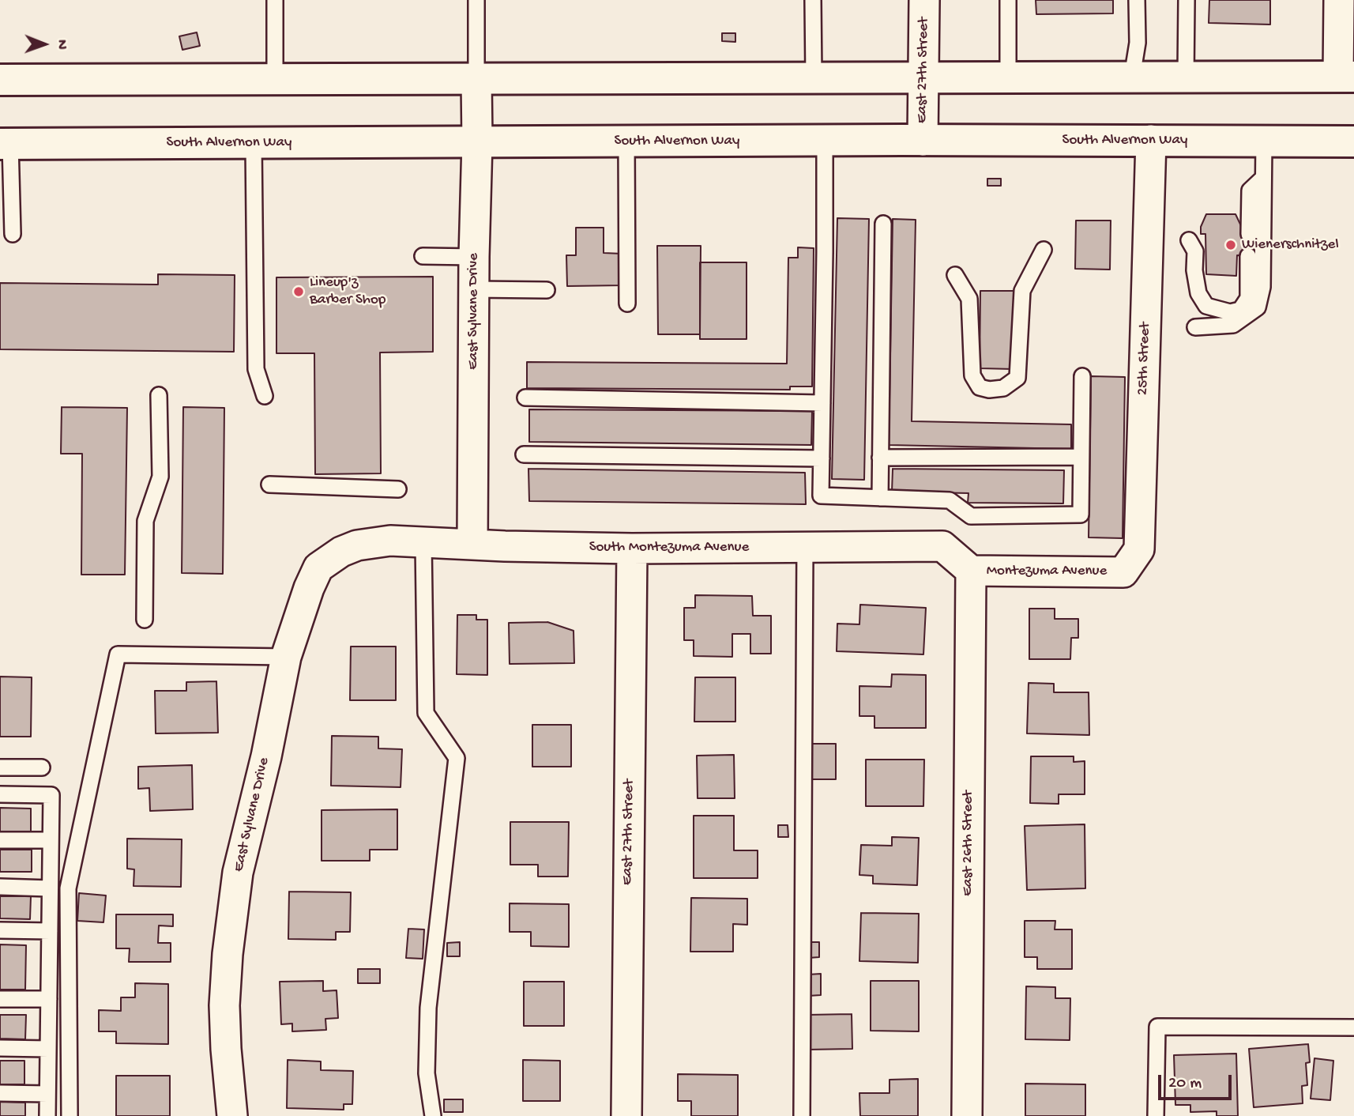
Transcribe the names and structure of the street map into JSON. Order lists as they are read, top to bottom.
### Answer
{
  "streets": {
    "main road": ["South Alvernon Way"],
    "street": [
      "East 27th Street",
      "East Sylvane Drive",
      "25th Street",
      "South Montezuma Avenue",
      "Montezuma Avenue",
      "East 26th Street"
    ]
  },
  "crossings": [
    ["East 27th Street", "South Alvernon Way"],
    ["East 27th Street", "South Montezuma Avenue"],
    ["South Alvernon Way", "East Sylvane Drive"],
    ["South Alvernon Way", "25th Street"],
    ["East Sylvane Drive", "South Montezuma Avenue"],
    ["25th Street", "Montezuma Avenue"],
    ["South Montezuma Avenue", "Montezuma Avenue"],
    ["South Montezuma Avenue", "East 26th Street"],
    ["Montezuma Avenue", "East 26th Street"]
  ],
  "places": ["Wienerschnitzel", "Lineup'z Barber Shop"],
  "scale_bar": "20 m",
  "north": "right"
}
